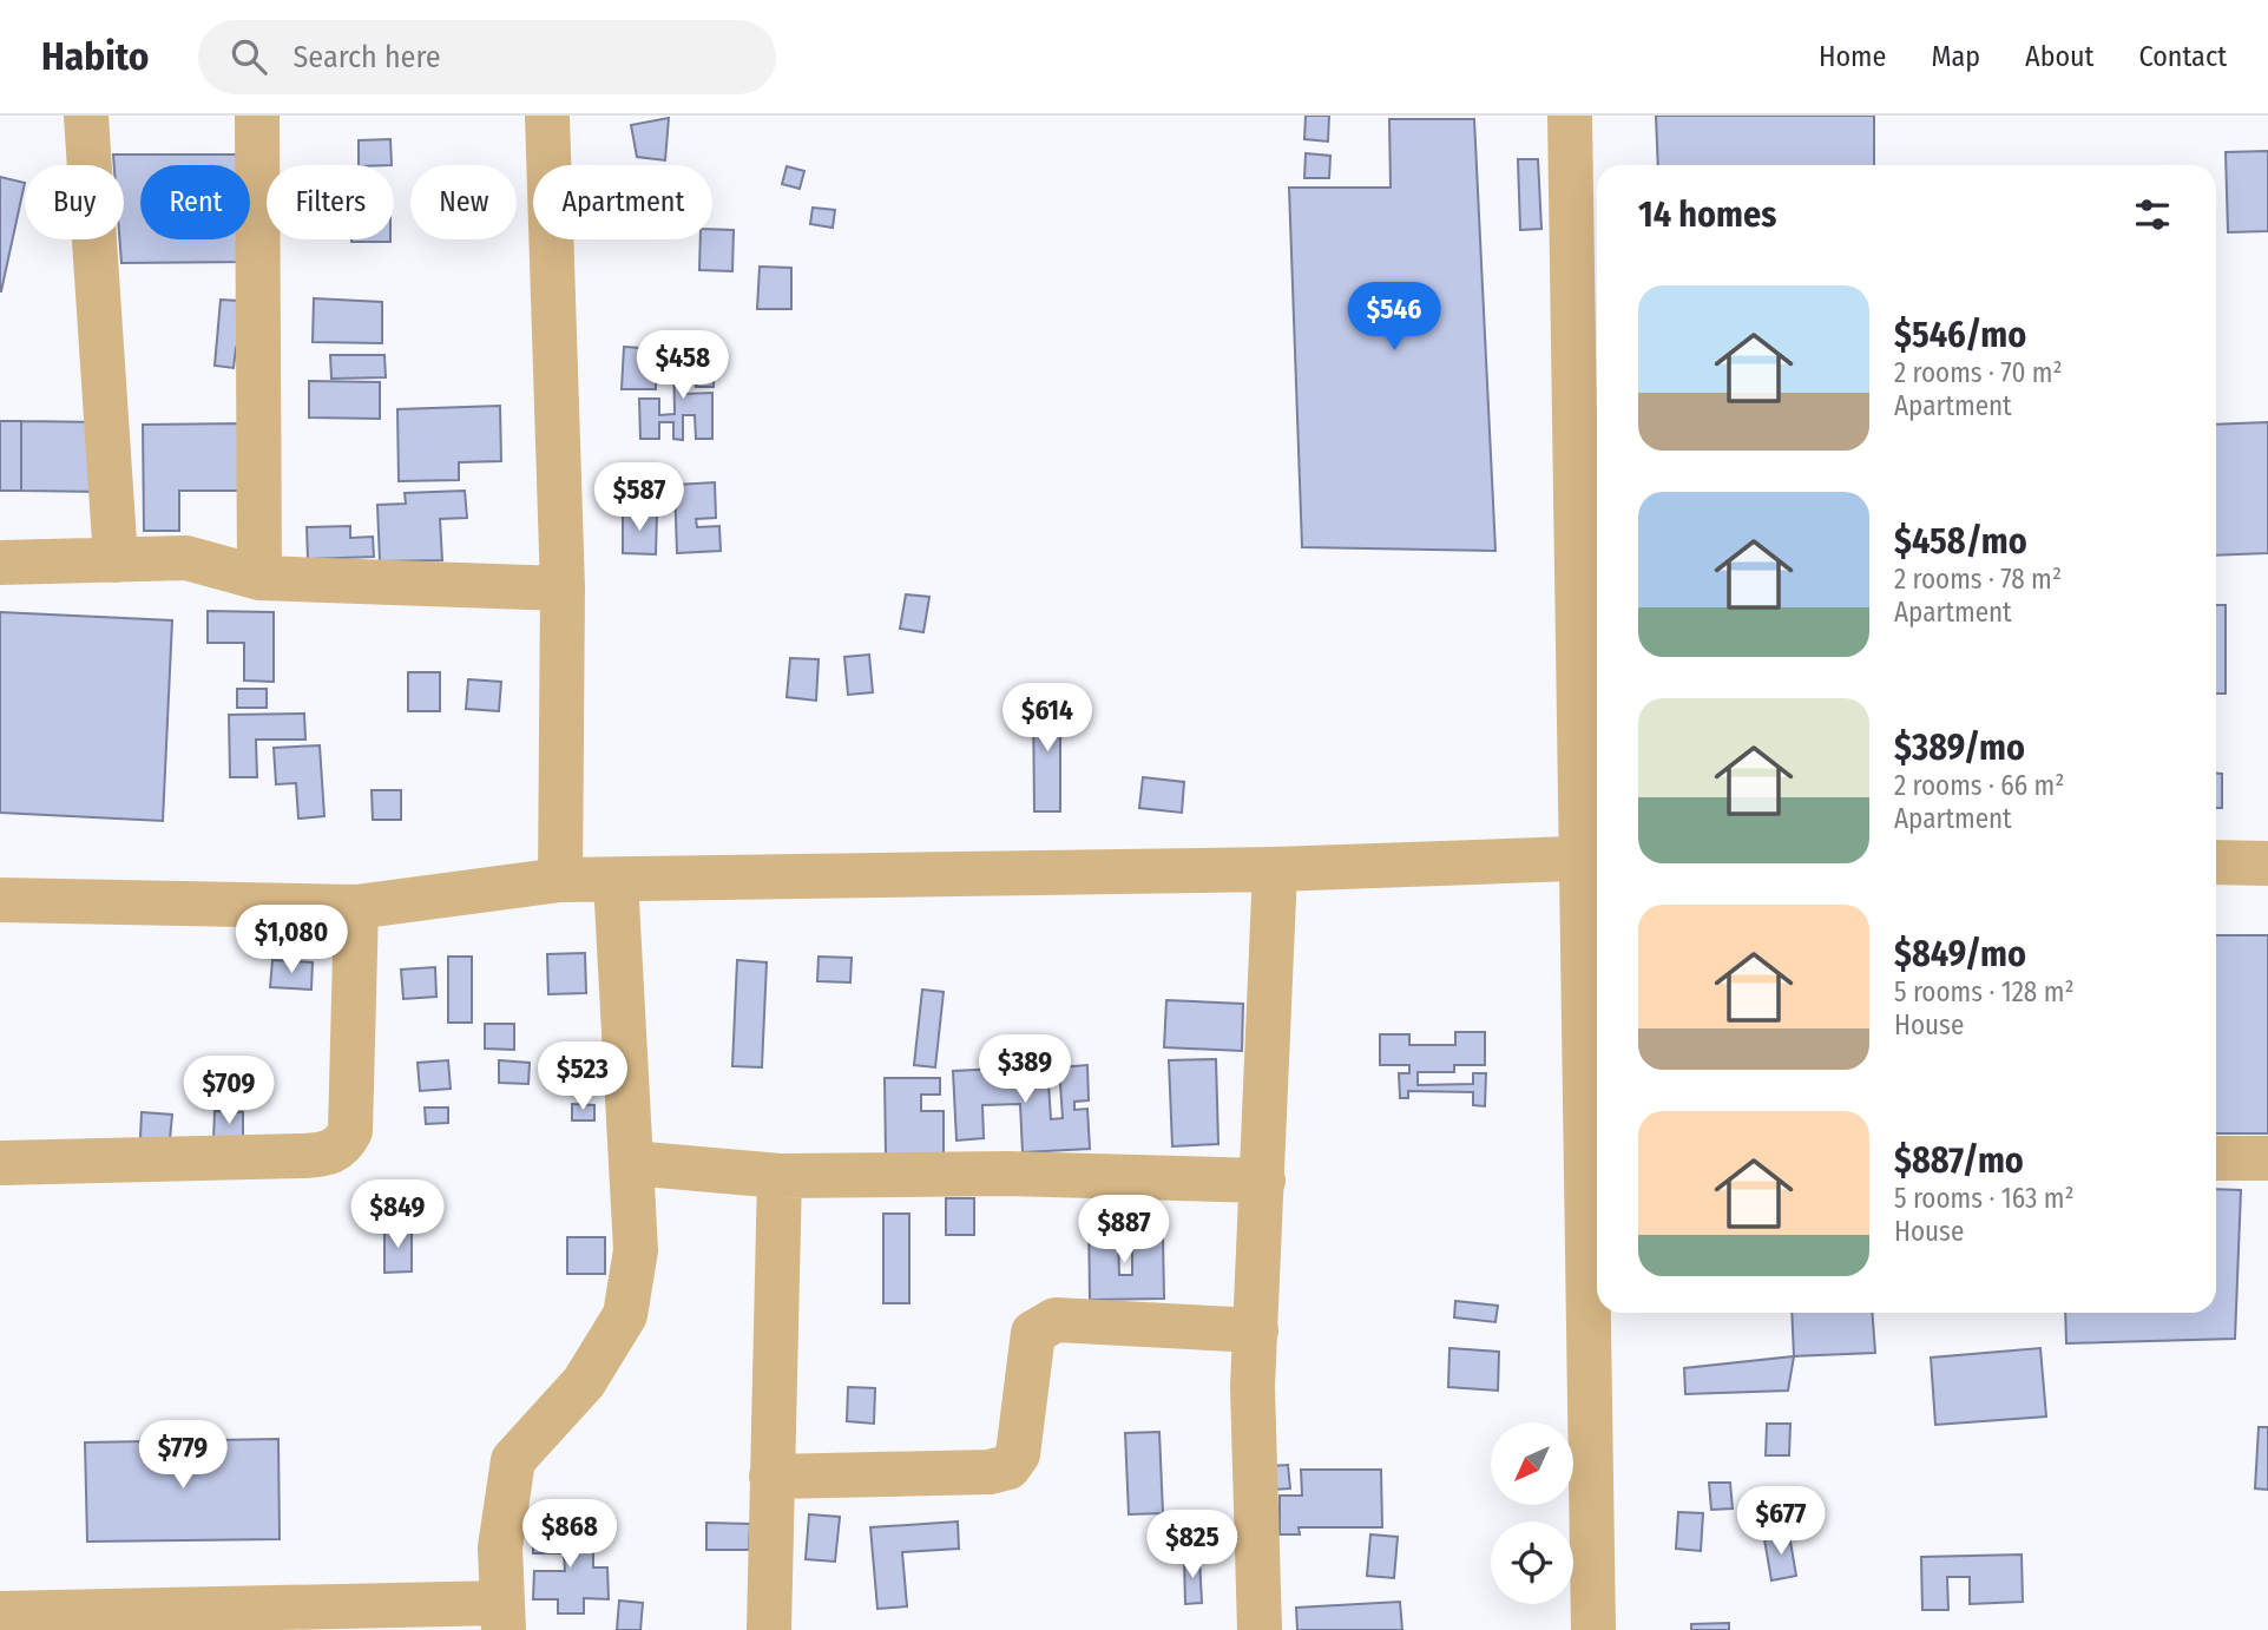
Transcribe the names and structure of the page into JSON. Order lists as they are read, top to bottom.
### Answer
{
  "north": "bottom left",
  "page": {
    "header": "Habito",
    "search": "Search here",
    "nav": [
      "Home",
      "Map",
      "About",
      "Contact"
    ],
    "chip": [
      "Buy",
      "Rent",
      "Filters",
      "New",
      "Apartment"
    ],
    "heading": "14 homes",
    "list": [
      {
        "name": "$546/mo",
        "note": "2 rooms · 70 m² · Apartment"
      },
      {
        "name": "$458/mo",
        "note": "2 rooms · 78 m² · Apartment"
      },
      {
        "name": "$389/mo",
        "note": "2 rooms · 66 m² · Apartment"
      },
      {
        "name": "$849/mo",
        "note": "5 rooms · 128 m² · House"
      },
      {
        "name": "$887/mo",
        "note": "5 rooms · 163 m² · House"
      }
    ],
    "price": [
      "$546",
      "$458",
      "$587",
      "$614",
      "$1,080",
      "$389",
      "$523",
      "$709",
      "$849",
      "$887",
      "$779",
      "$677",
      "$868",
      "$825"
    ]
  }
}
